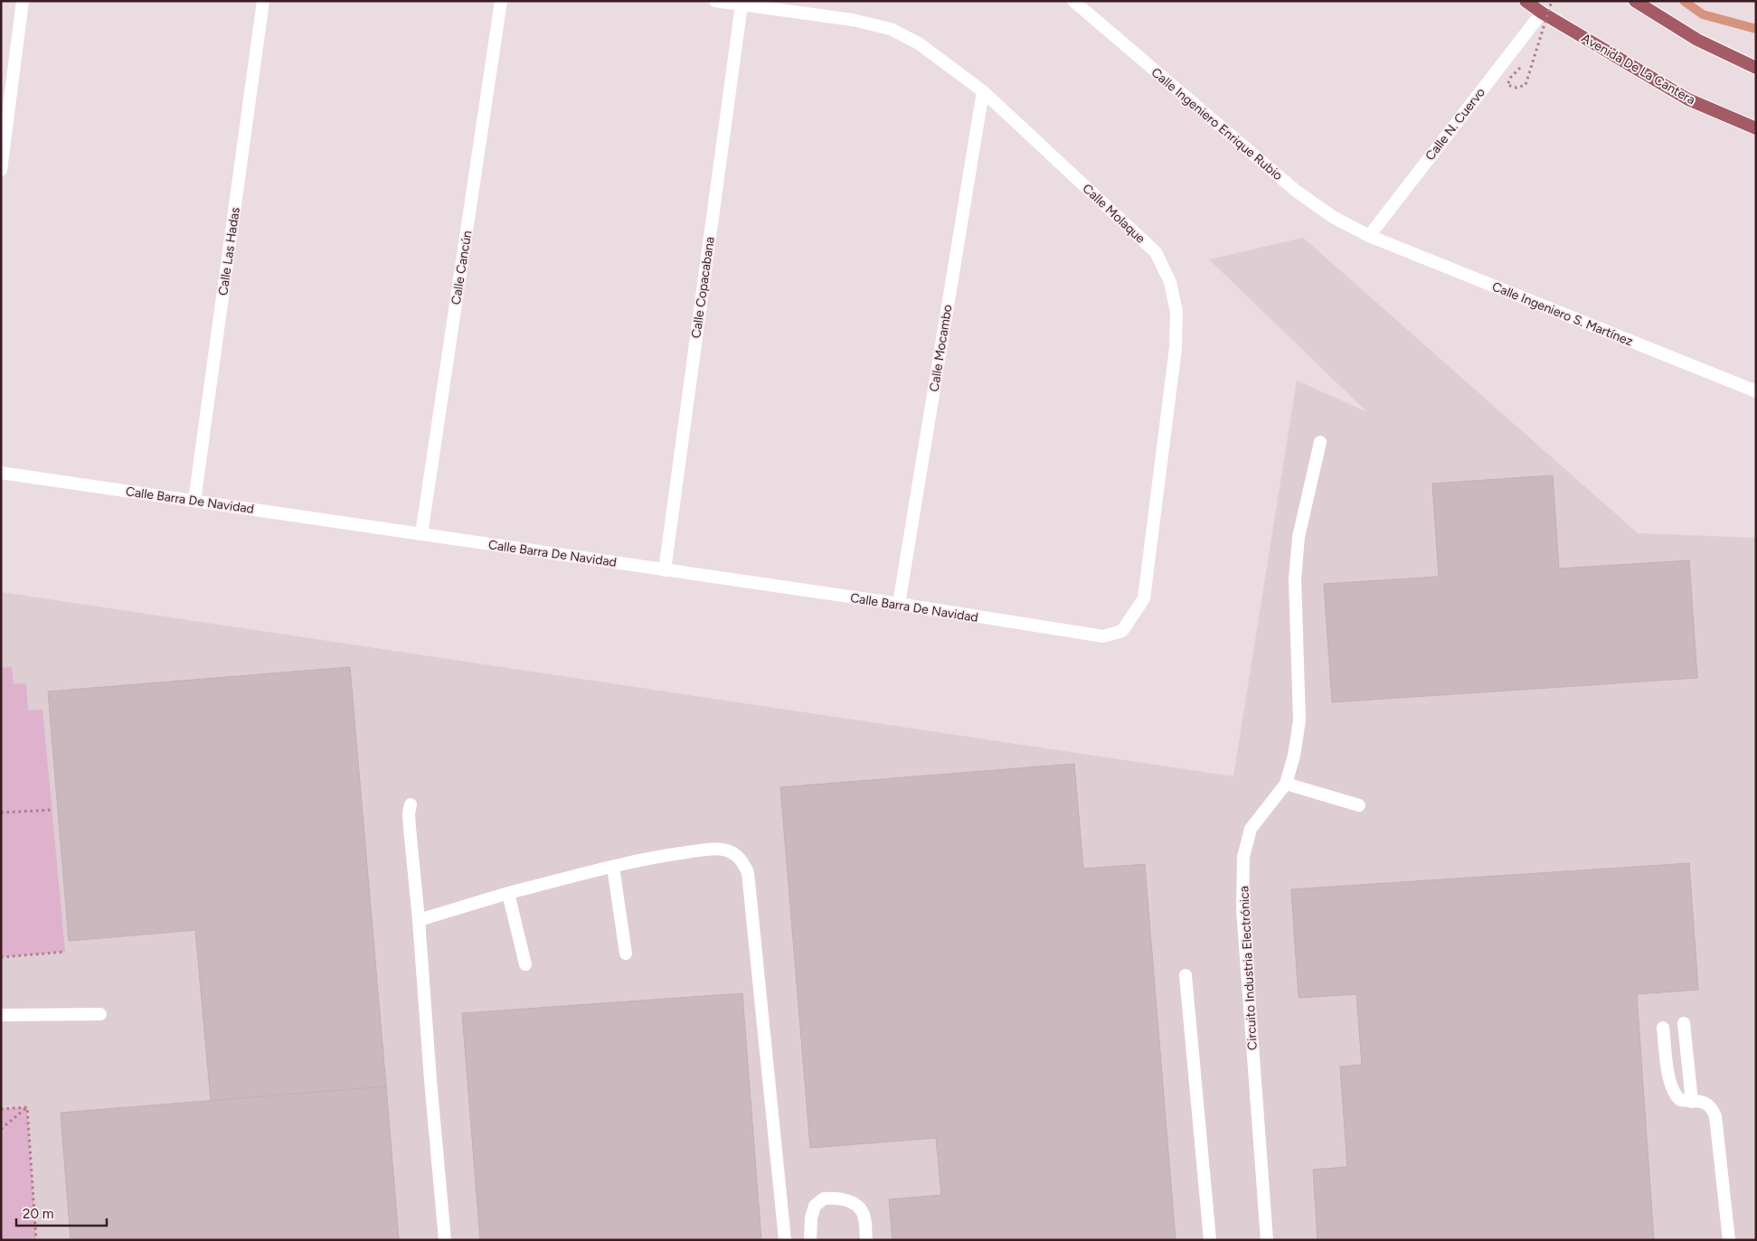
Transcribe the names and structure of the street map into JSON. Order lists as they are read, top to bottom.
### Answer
{
  "streets": {
    "main road": ["Avenida De La Cantera"],
    "street": [
      "Calle Ingeniero Enrique Rubio",
      "Calle N. Cuervo",
      "Calle Molaque",
      "Calle Las Hadas",
      "Calle Cancún",
      "Calle Copacabana",
      "Calle Ingeniero S. Martínez",
      "Calle Mocambo",
      "Calle Barra De Navidad",
      "Circuito Industria Electrónica"
    ]
  },
  "crossings": [
    ["Avenida De La Cantera", "Calle N. Cuervo"],
    ["Calle Ingeniero Enrique Rubio", "Calle N. Cuervo"],
    ["Calle Ingeniero Enrique Rubio", "Calle Ingeniero S. Martínez"],
    ["Calle N. Cuervo", "Calle Ingeniero S. Martínez"],
    ["Calle Molaque", "Calle Copacabana"],
    ["Calle Molaque", "Calle Mocambo"],
    ["Calle Molaque", "Calle Barra De Navidad"],
    ["Calle Las Hadas", "Calle Barra De Navidad"],
    ["Calle Cancún", "Calle Barra De Navidad"],
    ["Calle Copacabana", "Calle Barra De Navidad"],
    ["Calle Mocambo", "Calle Barra De Navidad"]
  ],
  "scale_bar": "20 m"
}
